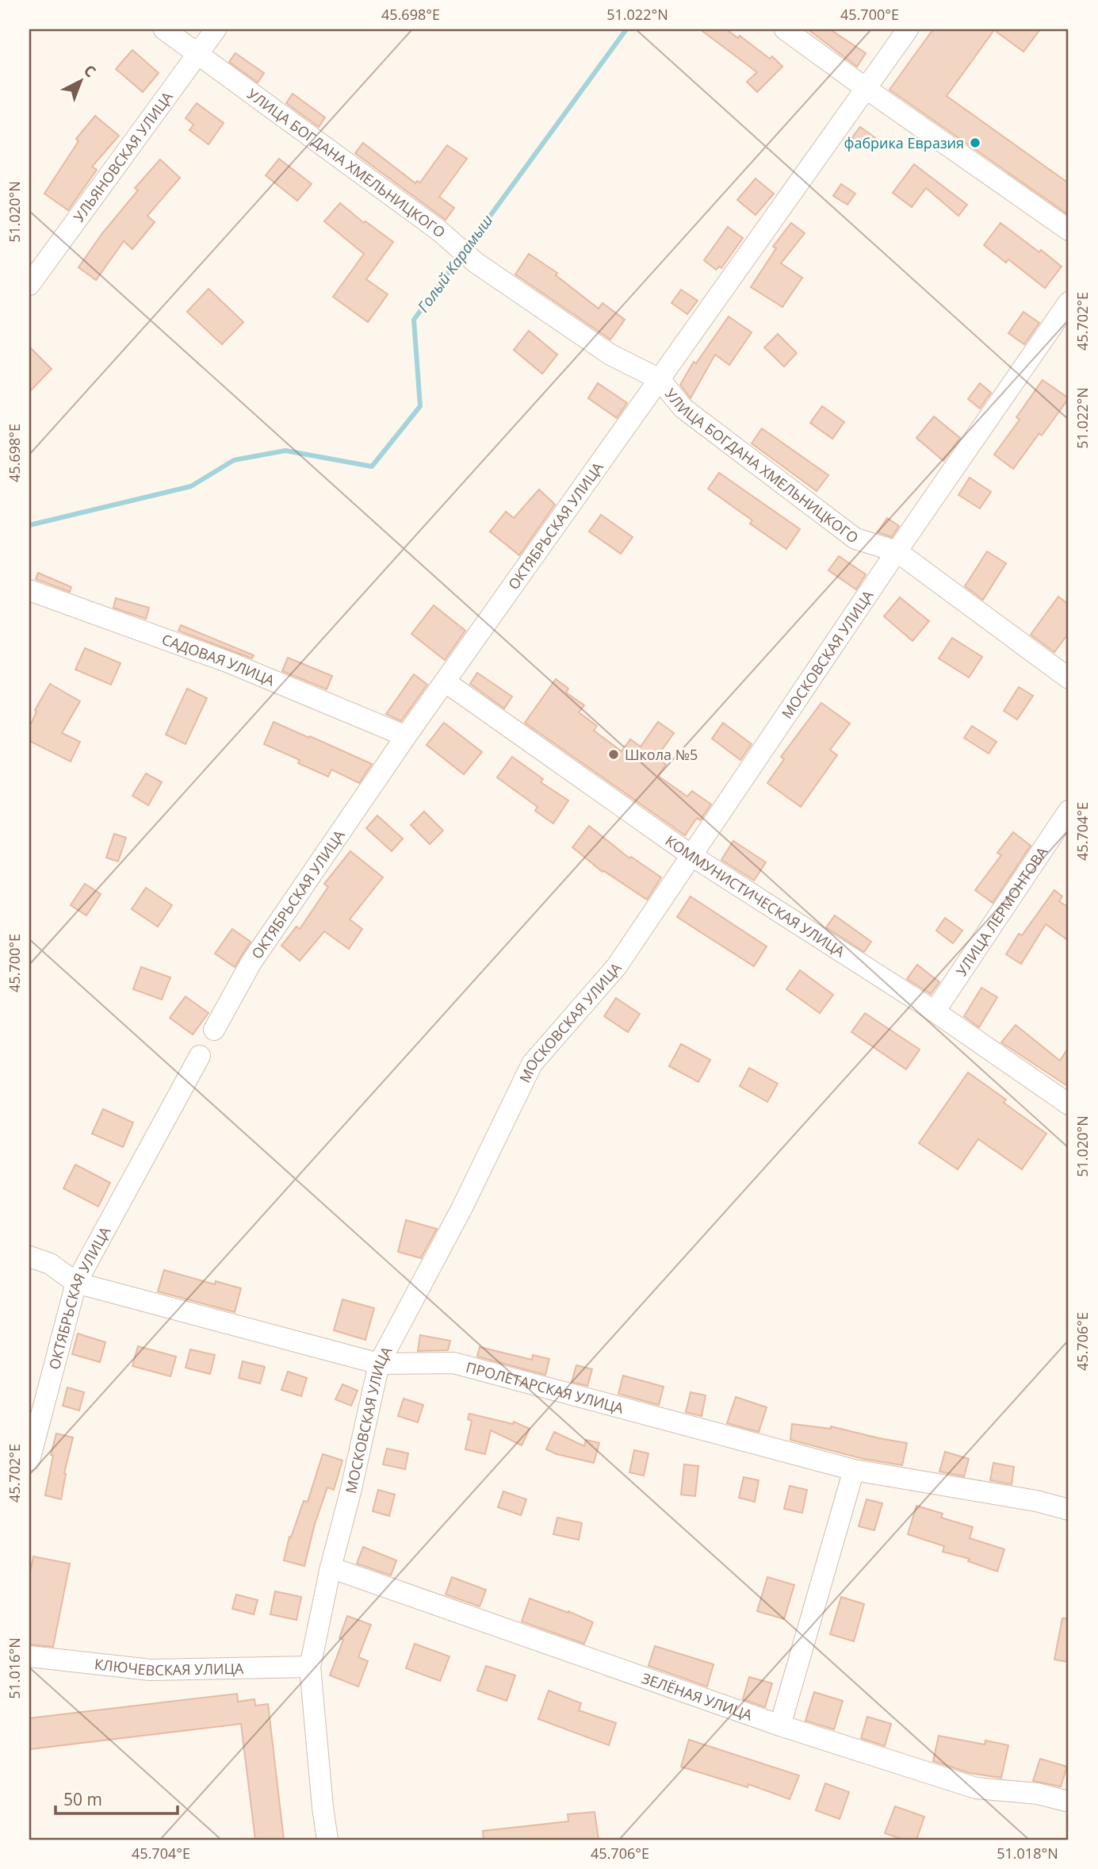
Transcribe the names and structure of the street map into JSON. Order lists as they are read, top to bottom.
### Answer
{
  "streets": {
    "street": [
      "УЛЬЯНОВСКАЯ УЛИЦА",
      "УЛИЦА БОГДАНА ХМЕЛЬНИЦКОГО",
      "ОКТЯБРЬСКАЯ УЛИЦА",
      "МОСКОВСКАЯ УЛИЦА",
      "САДОВАЯ УЛИЦА",
      "КОММУНИСТИЧЕСКАЯ УЛИЦА",
      "УЛИЦА ЛЕРМОНТОВА",
      "ПРОЛЕТАРСКАЯ УЛИЦА",
      "КЛЮЧЕВСКАЯ УЛИЦА",
      "ЗЕЛЁНАЯ УЛИЦА"
    ]
  },
  "crossings": [
    ["УЛЬЯНОВСКАЯ УЛИЦА", "УЛИЦА БОГДАНА ХМЕЛЬНИЦКОГО"],
    ["УЛИЦА БОГДАНА ХМЕЛЬНИЦКОГО", "ОКТЯБРЬСКАЯ УЛИЦА"],
    ["УЛИЦА БОГДАНА ХМЕЛЬНИЦКОГО", "МОСКОВСКАЯ УЛИЦА"],
    ["ОКТЯБРЬСКАЯ УЛИЦА", "САДОВАЯ УЛИЦА"],
    ["ОКТЯБРЬСКАЯ УЛИЦА", "КОММУНИСТИЧЕСКАЯ УЛИЦА"],
    ["ОКТЯБРЬСКАЯ УЛИЦА", "ПРОЛЕТАРСКАЯ УЛИЦА"],
    ["МОСКОВСКАЯ УЛИЦА", "КОММУНИСТИЧЕСКАЯ УЛИЦА"],
    ["МОСКОВСКАЯ УЛИЦА", "ПРОЛЕТАРСКАЯ УЛИЦА"],
    ["МОСКОВСКАЯ УЛИЦА", "КЛЮЧЕВСКАЯ УЛИЦА"],
    ["МОСКОВСКАЯ УЛИЦА", "ЗЕЛЁНАЯ УЛИЦА"],
    ["КОММУНИСТИЧЕСКАЯ УЛИЦА", "УЛИЦА ЛЕРМОНТОВА"]
  ],
  "water": ["Голый Карамыш"],
  "places": ["фабрика Евразия", "Школа №5"],
  "scale_bar": "50 m",
  "north": "top right",
  "coordinates": [
    "45.698°E",
    "51.022°N",
    "45.700°E",
    "51.020°N",
    "45.702°E",
    "45.704°E",
    "45.706°E",
    "51.016°N",
    "51.018°N"
  ]
}
